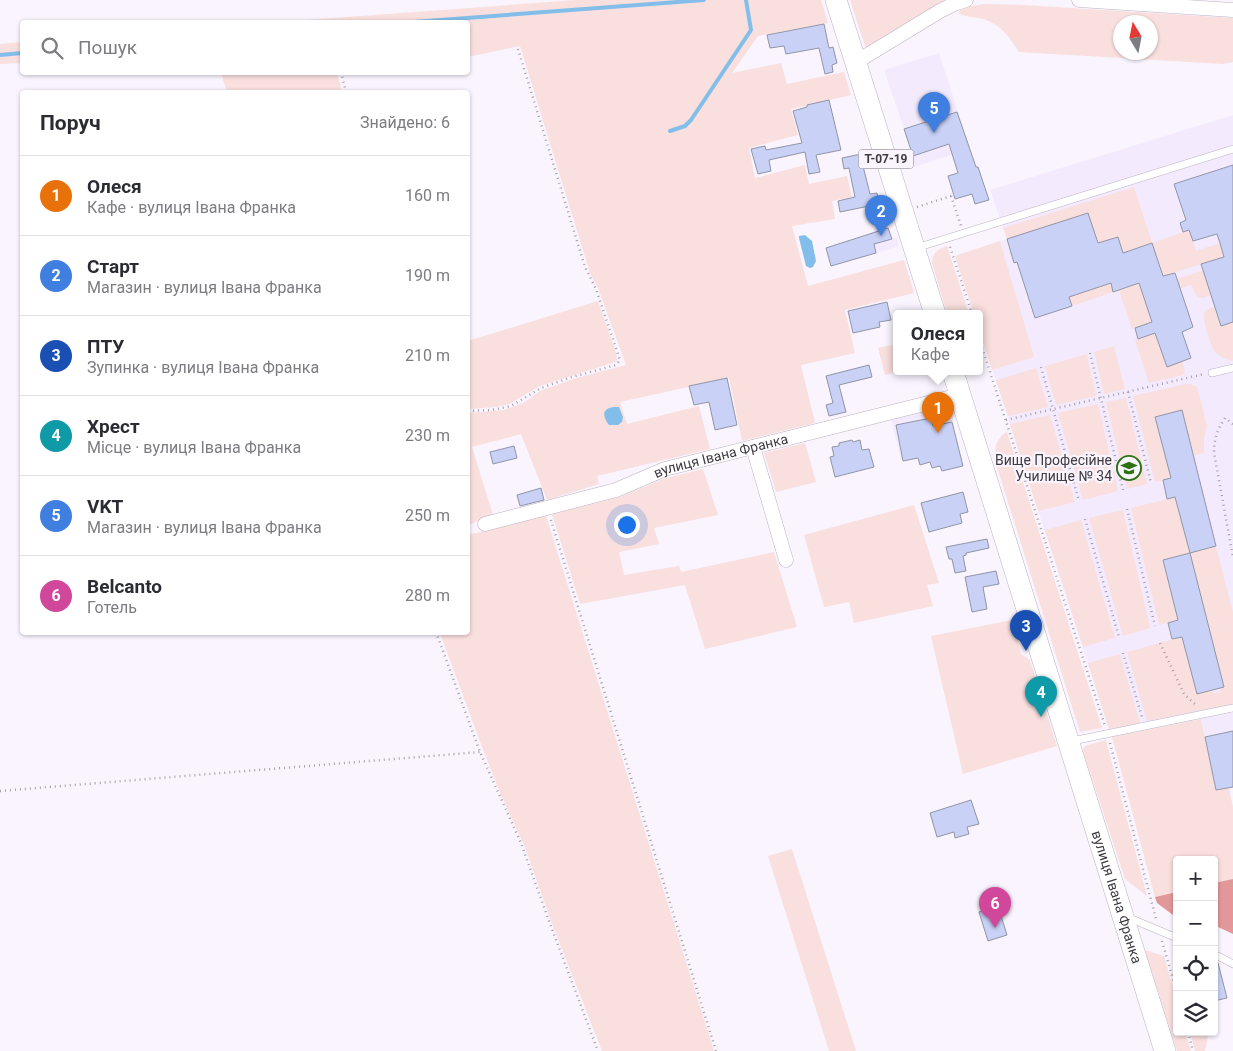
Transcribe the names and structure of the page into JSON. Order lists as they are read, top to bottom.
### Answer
{
  "streets": {
    "main road": ["Т-07-19", "вулиця Івана Франка"]
  },
  "places": {
    "school or university": ["Вище Професійне Училище № 34"]
  },
  "north": "top",
  "page": {
    "search": "Пошук",
    "heading": ["Поруч", "Знайдено: 6"],
    "pins": [
      "5",
      "2",
      "1",
      "3",
      "4",
      "6"
    ],
    "list": [
      {
        "mark": "1",
        "name": "Олеся",
        "note": "Кафе · вулиця Івана Франка",
        "value": "160 m"
      },
      {
        "mark": "2",
        "name": "Старт",
        "note": "Магазин · вулиця Івана Франка",
        "value": "190 m"
      },
      {
        "mark": "3",
        "name": "ПТУ",
        "note": "Зупинка · вулиця Івана Франка",
        "value": "210 m"
      },
      {
        "mark": "4",
        "name": "Хрест",
        "note": "Місце · вулиця Івана Франка",
        "value": "230 m"
      },
      {
        "mark": "5",
        "name": "VKT",
        "note": "Магазин · вулиця Івана Франка",
        "value": "250 m"
      },
      {
        "mark": "6",
        "name": "Belcanto",
        "note": "Готель",
        "value": "280 m"
      }
    ],
    "popup": ["Олеся", "Кафе"],
    "map_buttons": ["+", "−"]
  }
}
